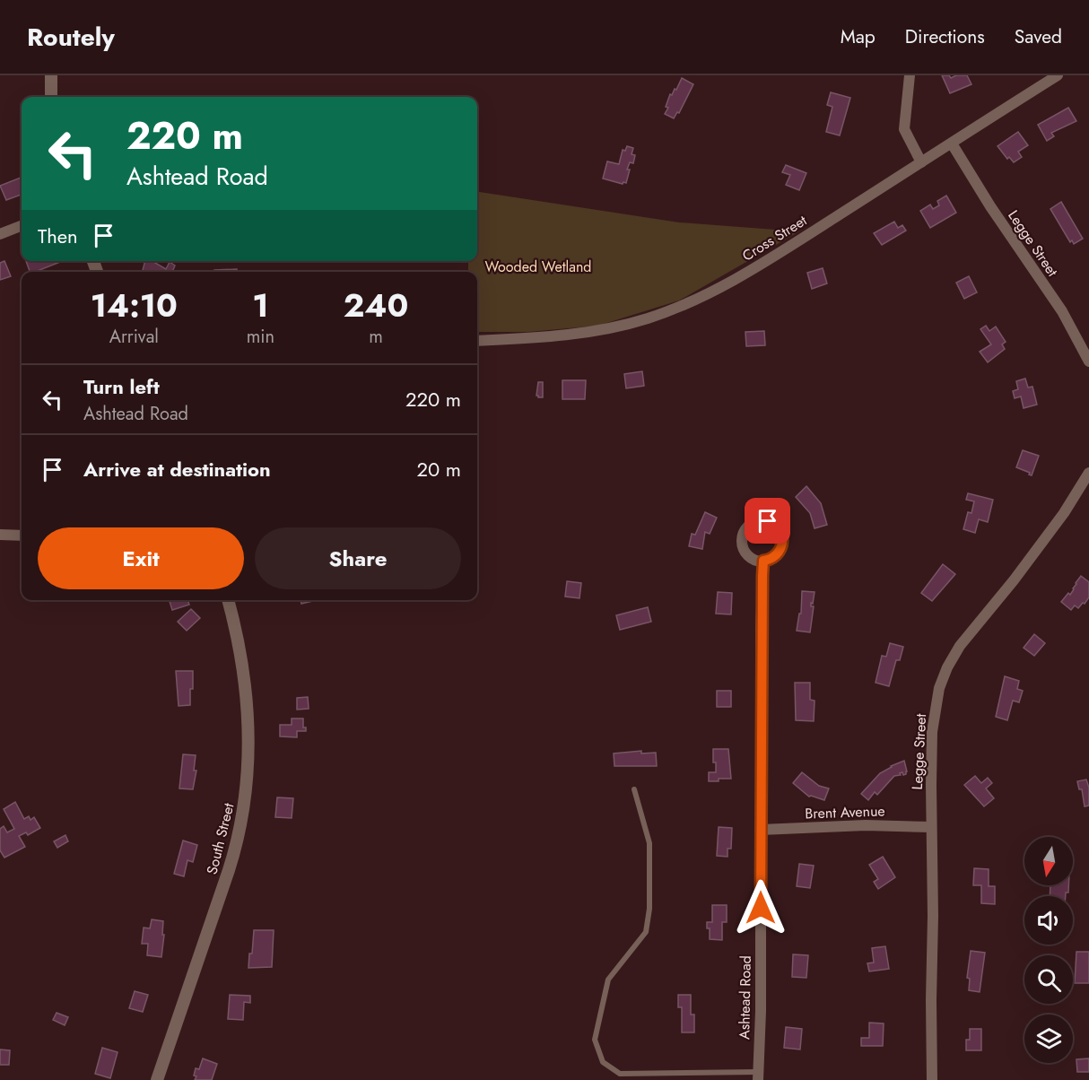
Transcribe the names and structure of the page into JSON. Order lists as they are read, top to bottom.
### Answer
{
  "streets": {
    "street": [
      "Cross Street",
      "Legge Street",
      "Brent Avenue",
      "South Street",
      "Ashtead Road"
    ]
  },
  "crossings": [
    ["Cross Street", "Legge Street"],
    ["Legge Street", "Brent Avenue"],
    ["Brent Avenue", "Ashtead Road"]
  ],
  "parks": ["Wooded Wetland"],
  "north": "bottom",
  "page": {
    "header": "Routely",
    "nav": ["Map", "Directions", "Saved"],
    "turn": ["220 m", "Ashtead Road"],
    "then": "Then",
    "eta": [
      "14:10",
      "Arrival",
      "1",
      "min",
      "240",
      "m"
    ],
    "list": [
      {
        "name": "Turn left",
        "note": "Ashtead Road",
        "value": "220 m"
      },
      {
        "name": "Arrive at destination",
        "value": "20 m"
      }
    ],
    "buttons": ["Exit", "Share"]
  }
}
